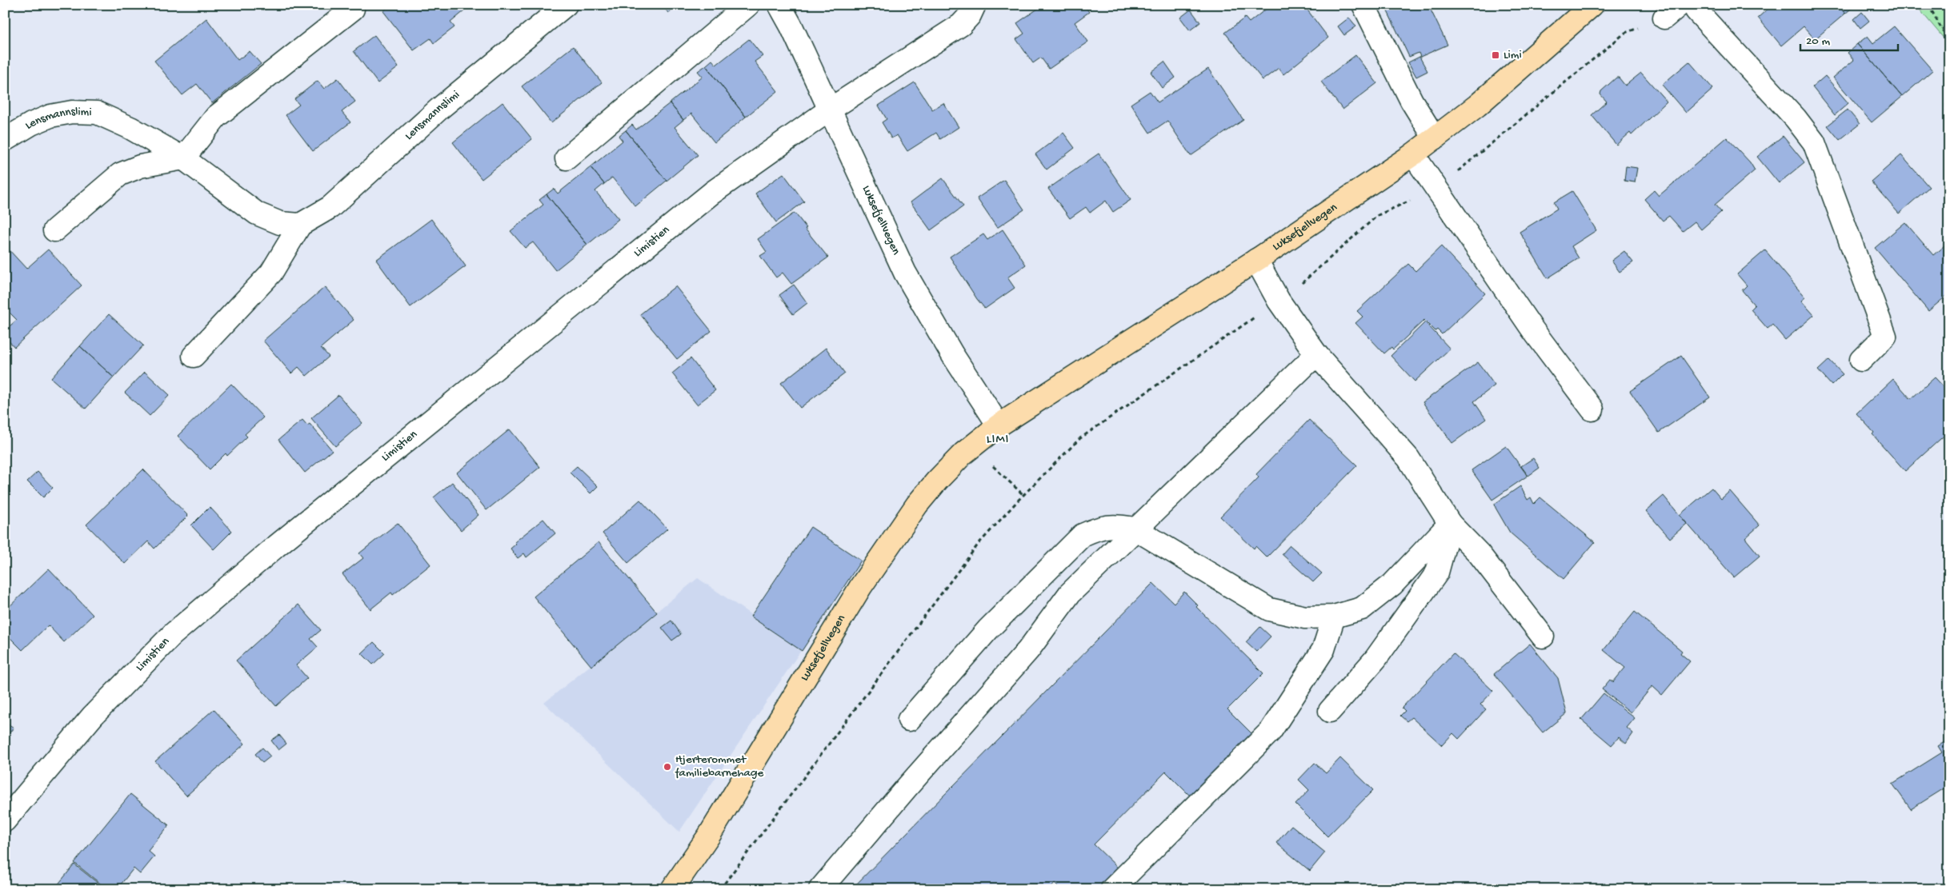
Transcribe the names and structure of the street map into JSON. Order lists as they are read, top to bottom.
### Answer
{
  "streets": {
    "main road": ["Luksefjellvegen"],
    "street": ["Lensmannslimi", "Limistien"]
  },
  "crossings": [
    ["Luksefjellvegen", "Limistien"]
  ],
  "districts": ["LIMI"],
  "places": {
    "transit": ["Limi"],
    "other": ["Hjerterommet familiebarnehage"]
  },
  "scale_bar": "20 m"
}
